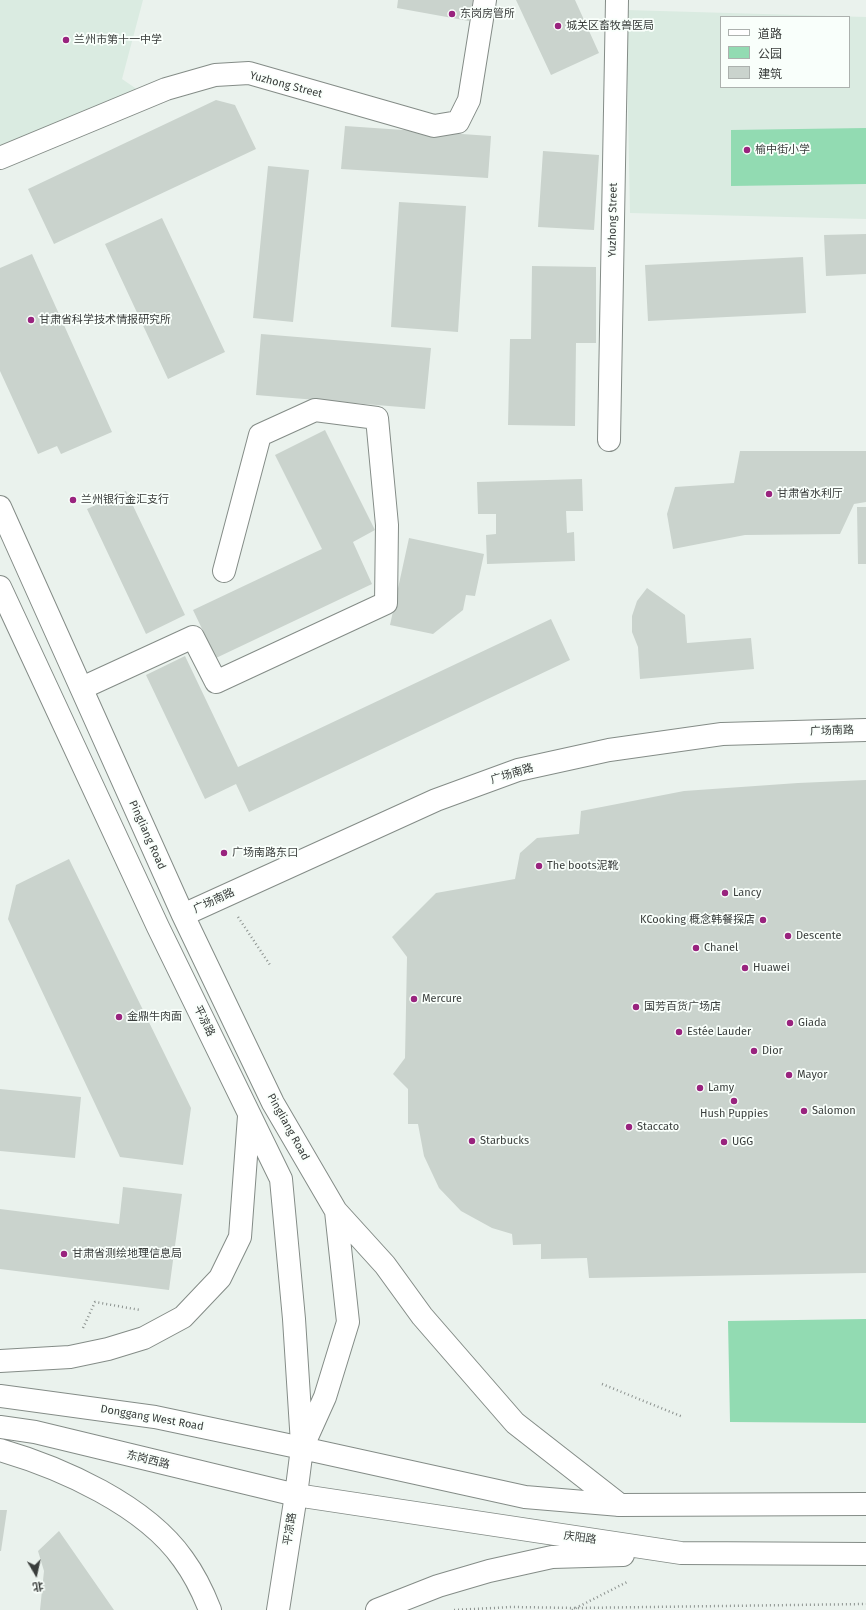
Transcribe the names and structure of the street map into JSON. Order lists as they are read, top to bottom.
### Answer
{
  "streets": {
    "street": [
      "Yuzhong Street",
      "广场南路",
      "Pingliang Road",
      "平凉路",
      "Donggang West Road",
      "东岗西路",
      "庆阳路"
    ]
  },
  "crossings": [
    ["广场南路", "Pingliang Road"],
    ["Pingliang Road", "平凉路"],
    ["Pingliang Road", "Donggang West Road"],
    ["平凉路", "Donggang West Road"],
    ["平凉路", "东岗西路"],
    ["平凉路", "庆阳路"],
    ["东岗西路", "庆阳路"]
  ],
  "places": [
    "东岗房管所",
    "城关区畜牧兽医局",
    "兰州市第十一中学",
    "榆中街小学",
    "甘肃省科学技术情报研究所",
    "甘肃省水利厅",
    "兰州银行金汇支行",
    "广场南路东口",
    "The boots泥靴",
    "Lancy",
    "KCooking 概念韩餐探店",
    "Descente",
    "Chanel",
    "Huawei",
    "Mercure",
    "国芳百货广场店",
    "金鼎牛肉面",
    "Giada",
    "Estée Lauder",
    "Dior",
    "Mayor",
    "Lamy",
    "Hush Puppies",
    "Salomon",
    "Staccato",
    "Starbucks",
    "UGG",
    "甘肃省测绘地理信息局"
  ],
  "legend": ["道路", "公园", "建筑"],
  "north": "bottom"
}
